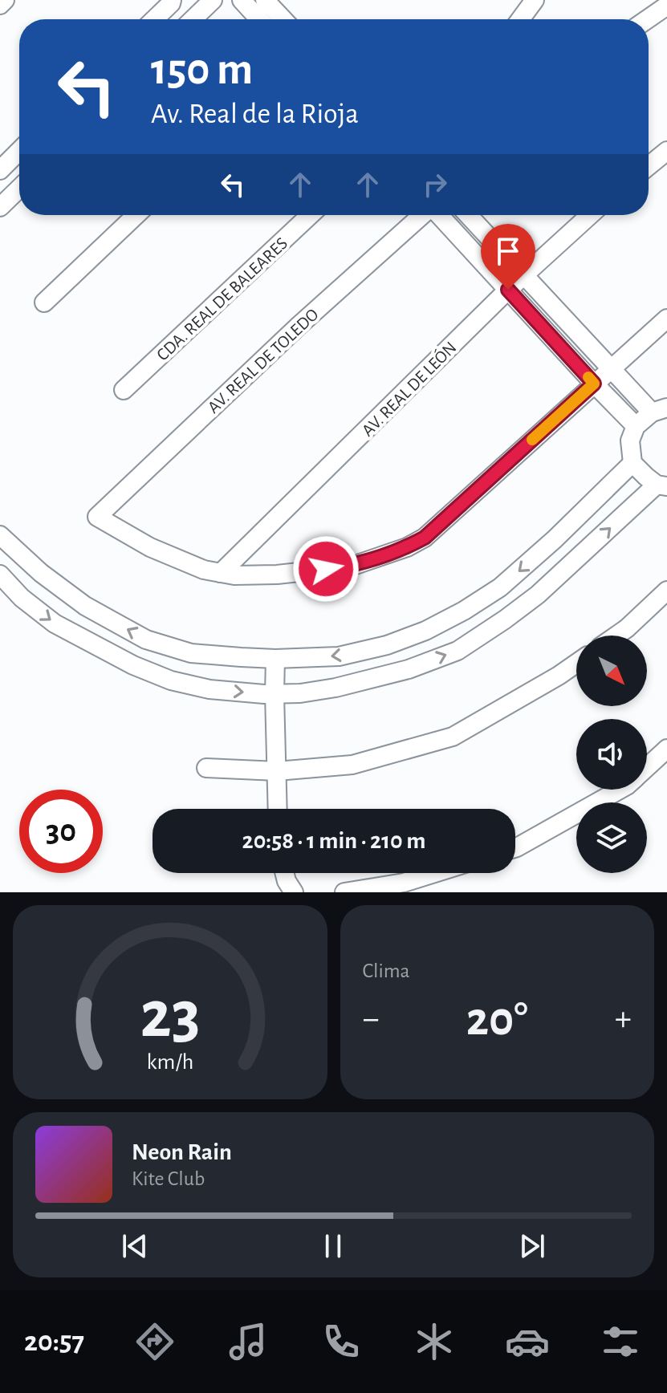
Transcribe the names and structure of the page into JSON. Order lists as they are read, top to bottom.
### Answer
{
  "streets": {
    "street": ["CDA. REAL DE BALEARES", "AV. REAL DE TOLEDO", "AV. REAL DE LEÓN"]
  },
  "crossings": [
    ["AV. REAL DE TOLEDO", "AV. REAL DE LEÓN"]
  ],
  "north": "bottom right",
  "page": {
    "turn": ["150 m", "Av. Real de la Rioja"],
    "limit": "30",
    "trip": "20:58 · 1 min · 210 m",
    "tile": "Clima",
    "heat": ["−", "20°", "+"],
    "song": ["Neon Rain", "Kite Club"],
    "tabs": "20:57",
    "gauge": ["23", "km/h"]
  }
}
